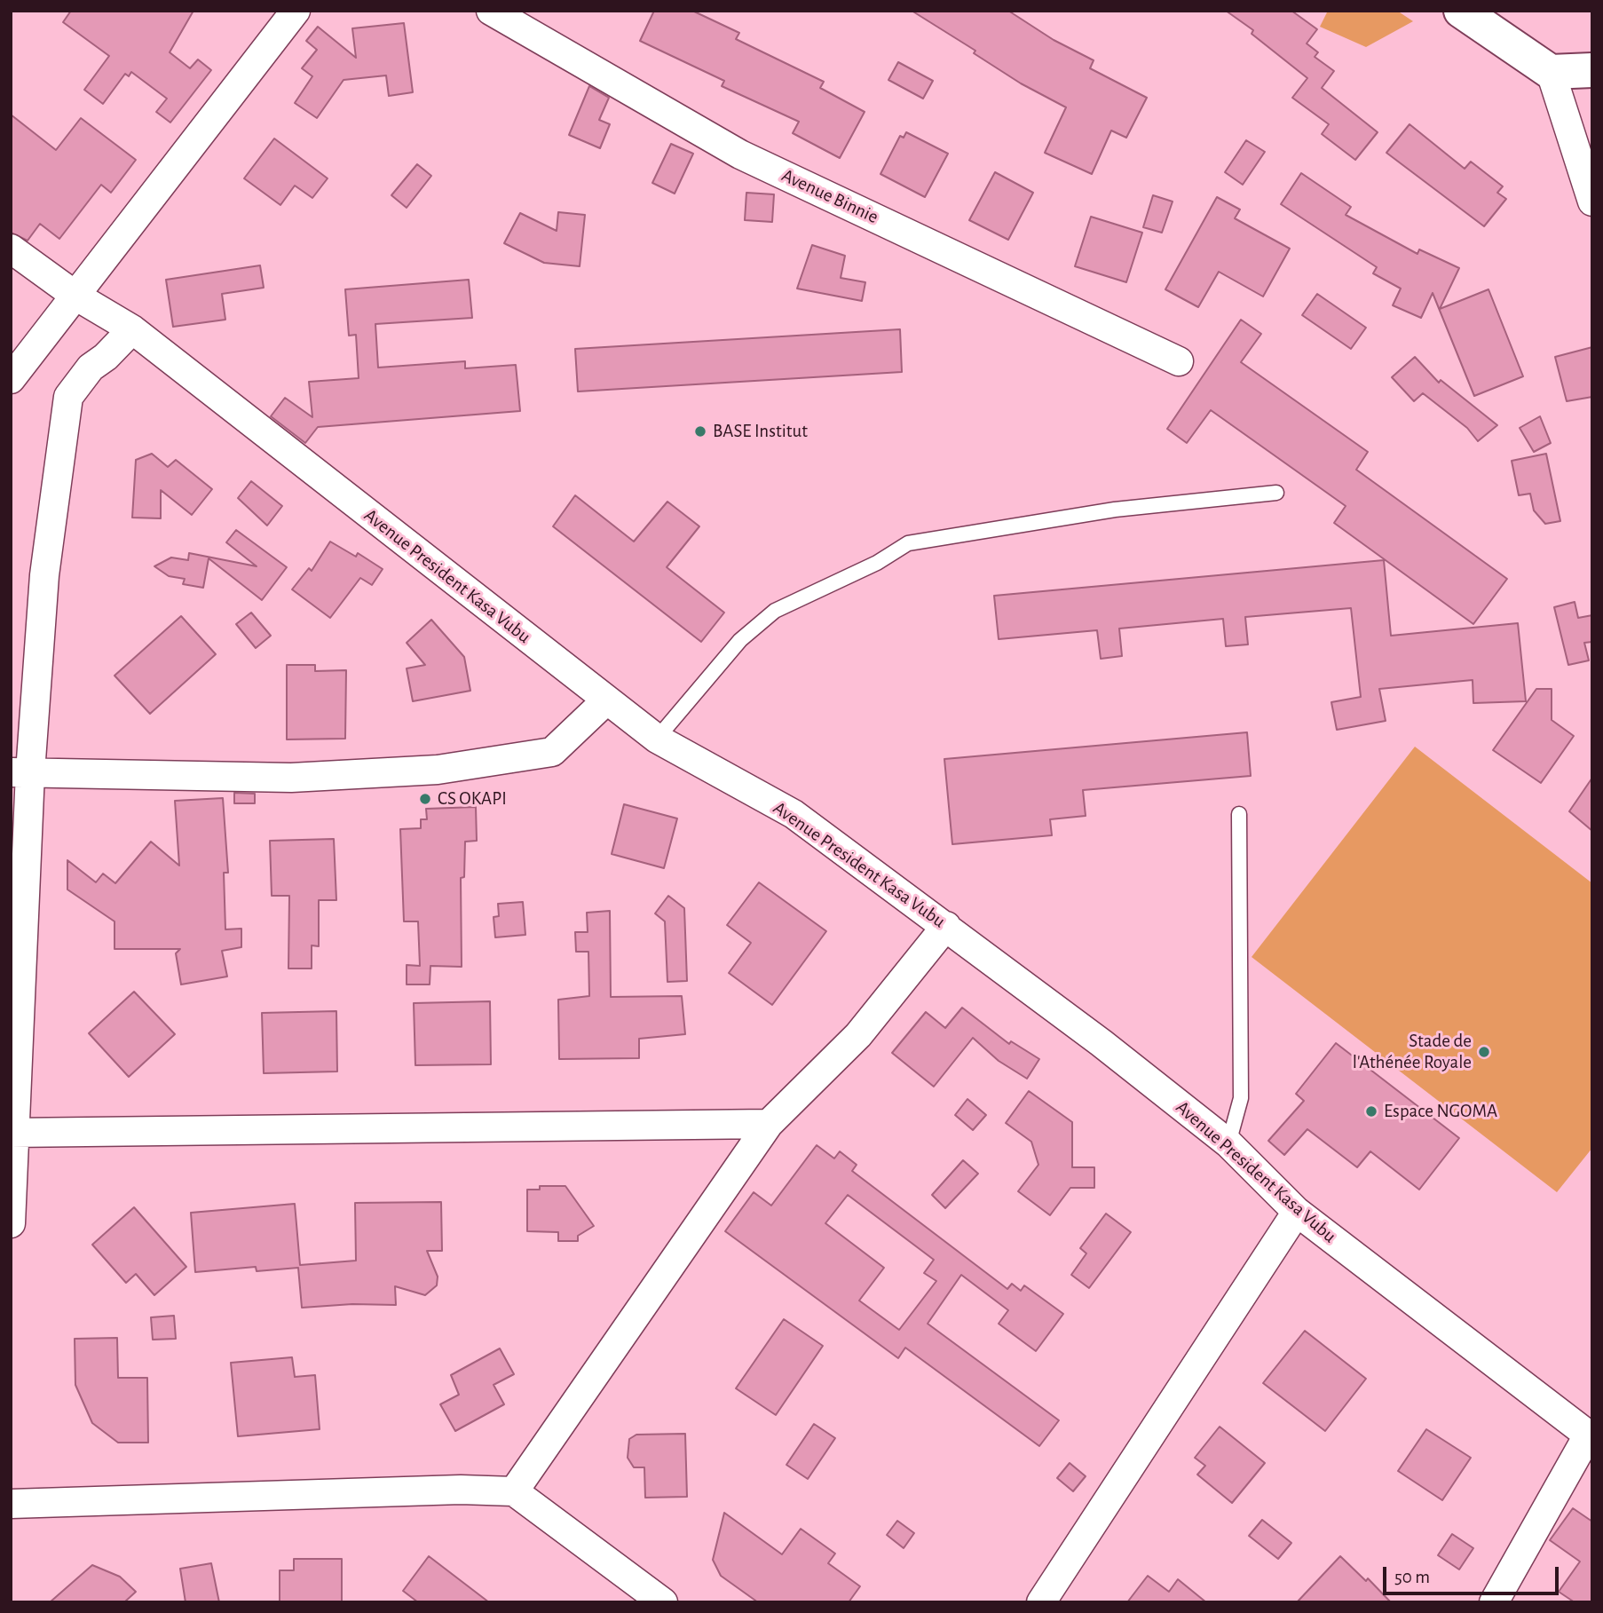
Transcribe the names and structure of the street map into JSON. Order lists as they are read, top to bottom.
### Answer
{
  "streets": {
    "street": ["Avenue Binnie", "Avenue President Kasa Vubu"]
  },
  "places": [
    "BASE Institut",
    "CS OKAPI",
    "Stade de l'Athénée Royale",
    "Espace NGOMA"
  ],
  "scale_bar": "50 m"
}
